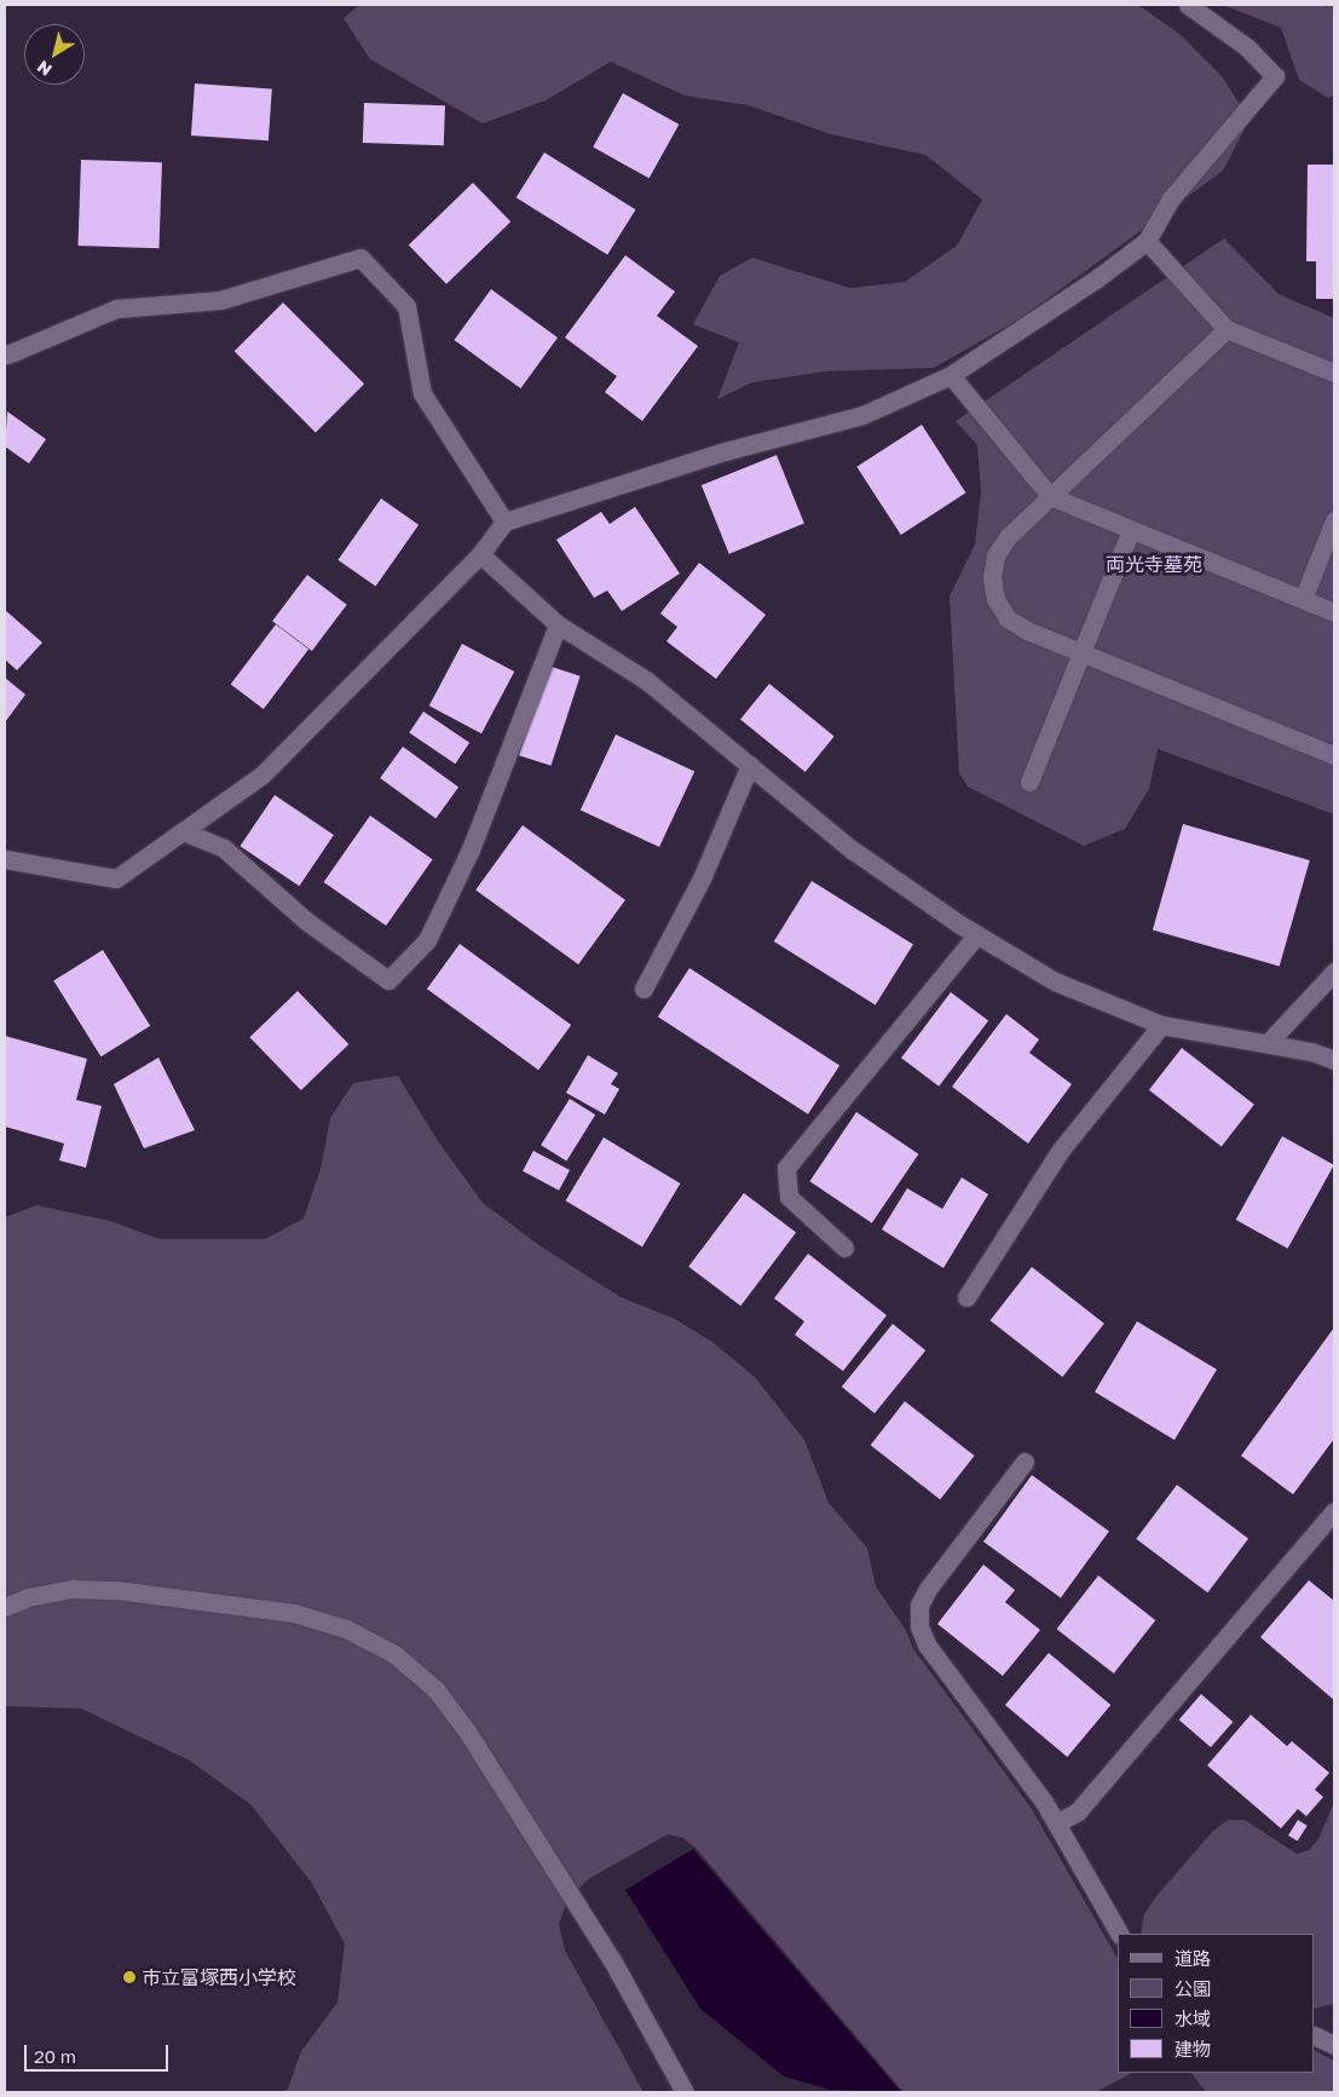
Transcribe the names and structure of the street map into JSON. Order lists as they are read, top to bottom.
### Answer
{
  "parks": ["両光寺墓苑"],
  "places": ["市立富塚西小学校"],
  "legend": [
    "道路",
    "公園",
    "水域",
    "建物"
  ],
  "scale_bar": "20 m",
  "north": "bottom left"
}
